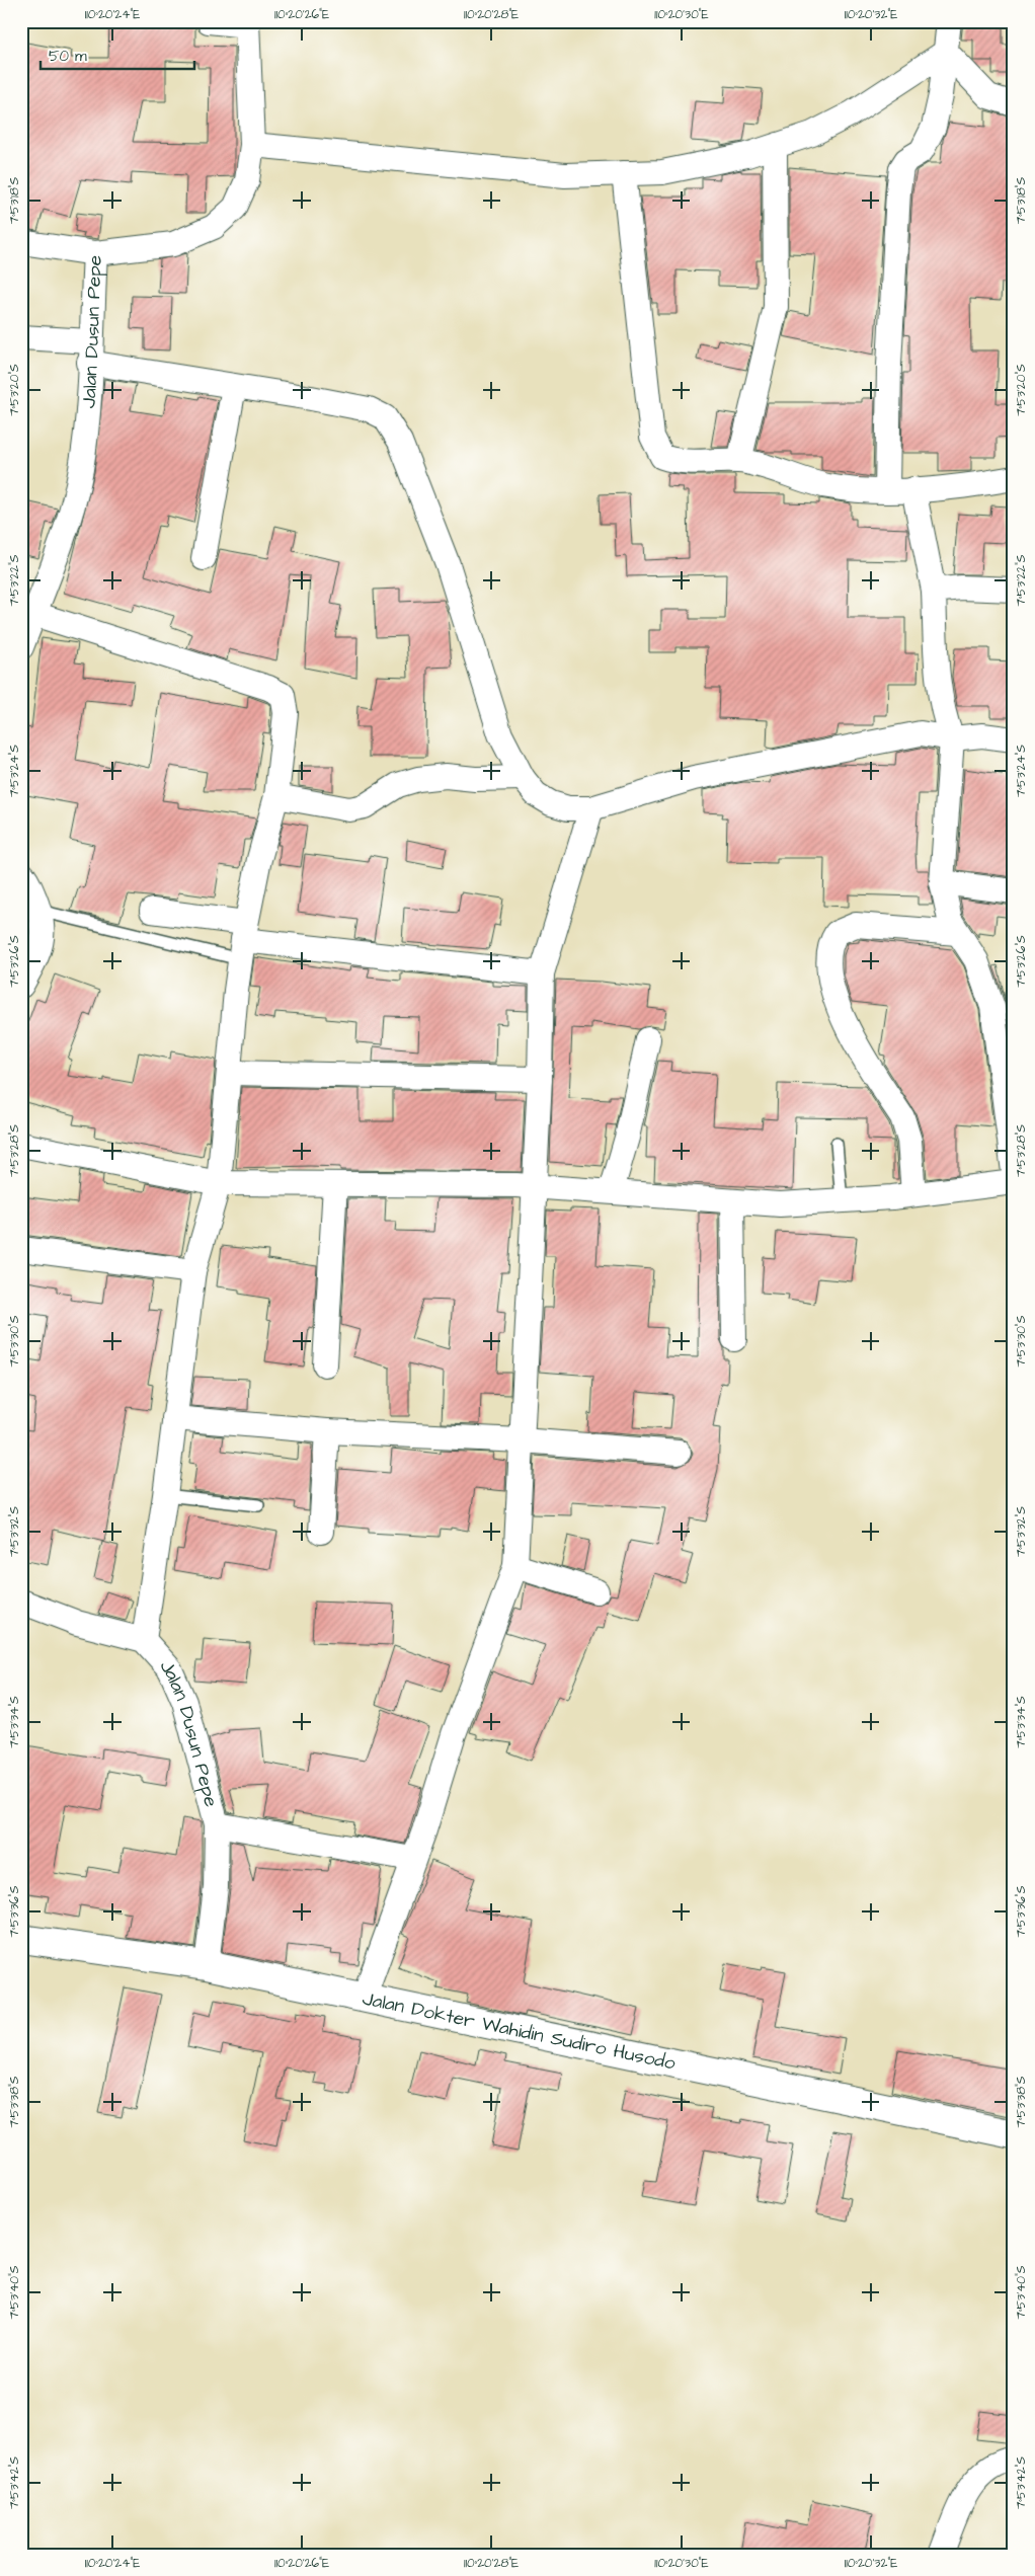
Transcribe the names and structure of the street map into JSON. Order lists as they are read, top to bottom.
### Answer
{
  "streets": {
    "main road": ["Jalan Dokter Wahidin Sudiro Husodo"],
    "street": ["Jalan Dusun Pepe"]
  },
  "crossings": [
    ["Jalan Dusun Pepe", "Jalan Dokter Wahidin Sudiro Husodo"]
  ],
  "scale_bar": "50 m",
  "coordinates": [
    "110°20'24\"E",
    "110°20'26\"E",
    "110°20'28\"E",
    "110°20'30\"E",
    "110°20'32\"E",
    "7°53'18\"S",
    "7°53'20\"S",
    "7°53'22\"S",
    "7°53'24\"S",
    "7°53'26\"S",
    "7°53'28\"S",
    "7°53'30\"S",
    "7°53'32\"S",
    "7°53'34\"S",
    "7°53'36\"S",
    "7°53'38\"S",
    "7°53'40\"S",
    "7°53'42\"S"
  ]
}
